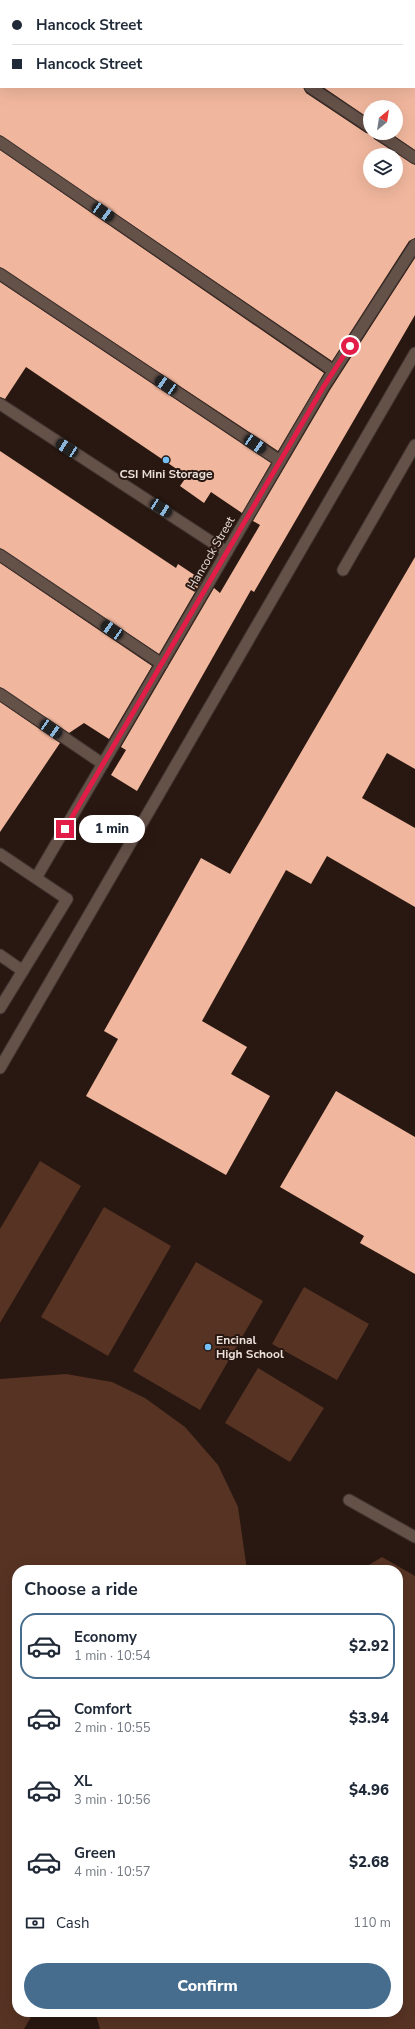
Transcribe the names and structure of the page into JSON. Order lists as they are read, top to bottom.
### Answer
{
  "streets": {
    "street": ["Hancock Street"]
  },
  "places": ["CSI Mini Storage", "Encinal High School"],
  "north": "top right",
  "page": {
    "banner": ["Hancock Street", "Hancock Street"],
    "bubble": "1 min",
    "heading": "Choose a ride",
    "list": [
      {
        "name": "Economy",
        "note": "1 min · 10:54",
        "value": "$2.92"
      },
      {
        "name": "Comfort",
        "note": "2 min · 10:55",
        "value": "$3.94"
      },
      {
        "name": "XL",
        "note": "3 min · 10:56",
        "value": "$4.96"
      },
      {
        "name": "Green",
        "note": "4 min · 10:57",
        "value": "$2.68"
      }
    ],
    "pay": ["Cash", "110 m"],
    "buttons": "Confirm"
  }
}
